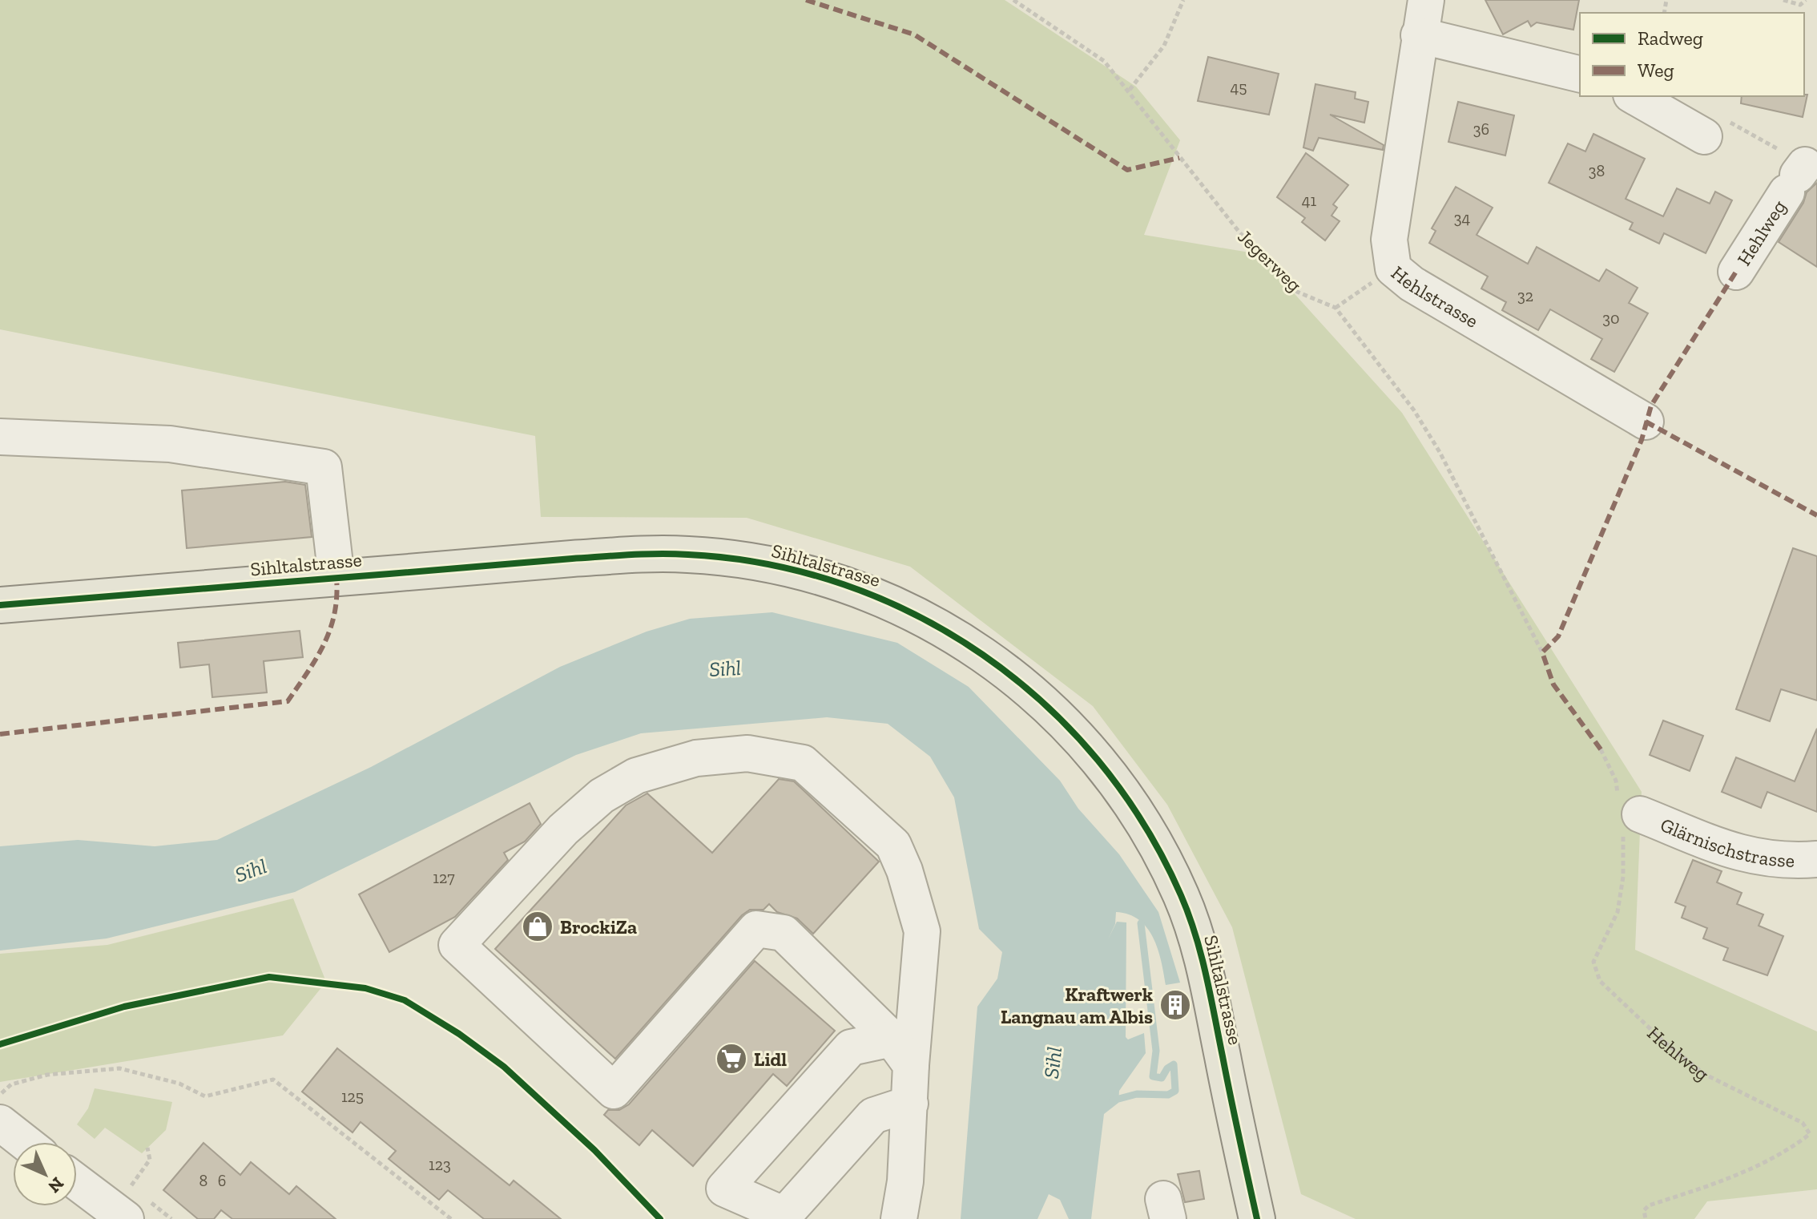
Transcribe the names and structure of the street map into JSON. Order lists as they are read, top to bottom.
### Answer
{
  "streets": {
    "main road": ["Sihltalstrasse"],
    "street": ["Hehlweg", "Hehlstrasse", "Glärnischstrasse"],
    "path": ["Jegerweg"]
  },
  "crossings": [
    ["Hehlweg", "Glärnischstrasse"]
  ],
  "water": ["Sihl"],
  "places": {
    "shop": ["BrockiZa"],
    "building": ["Kraftwerk Langnau am Albis"],
    "supermarket": ["Lidl"]
  },
  "house_numbers": [
    "45",
    "36",
    "38",
    "41",
    "34",
    "32",
    "30",
    "127",
    "125",
    "123",
    "8",
    "6"
  ],
  "legend": ["Radweg", "Weg"],
  "north": "bottom right"
}
